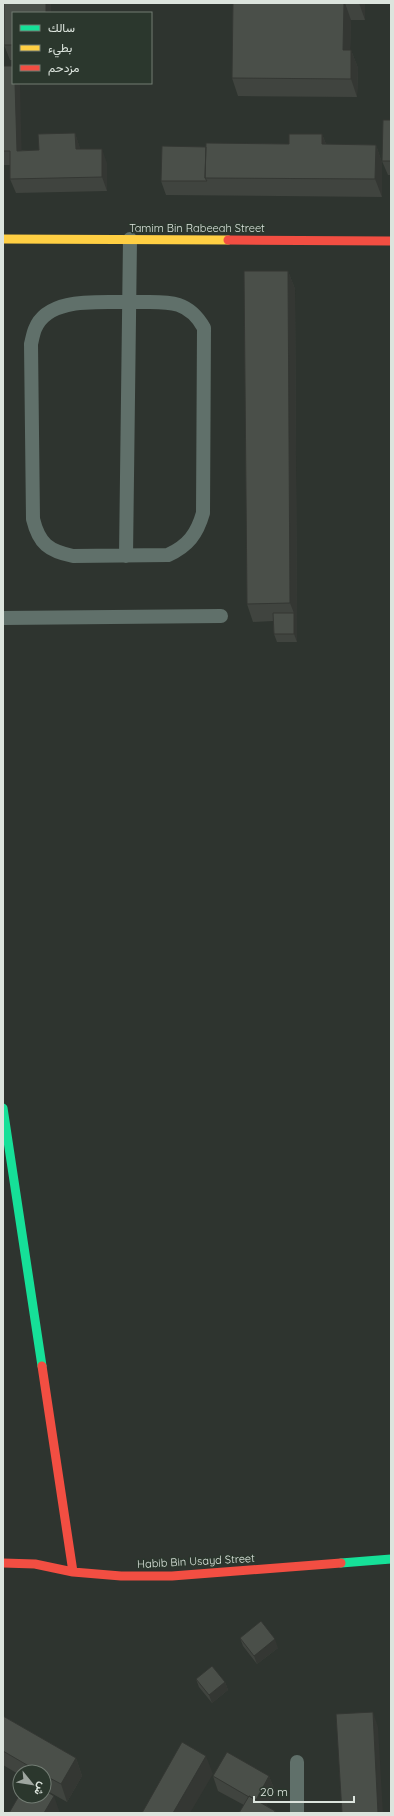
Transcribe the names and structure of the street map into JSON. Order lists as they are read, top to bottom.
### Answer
{
  "streets": {
    "street": ["Tamim Bin Rabeeah Street", "Habib Bin Usayd Street"]
  },
  "legend": ["سالك", "بطيء", "مزدحم"],
  "scale_bar": "20 m",
  "north": "bottom right"
}
